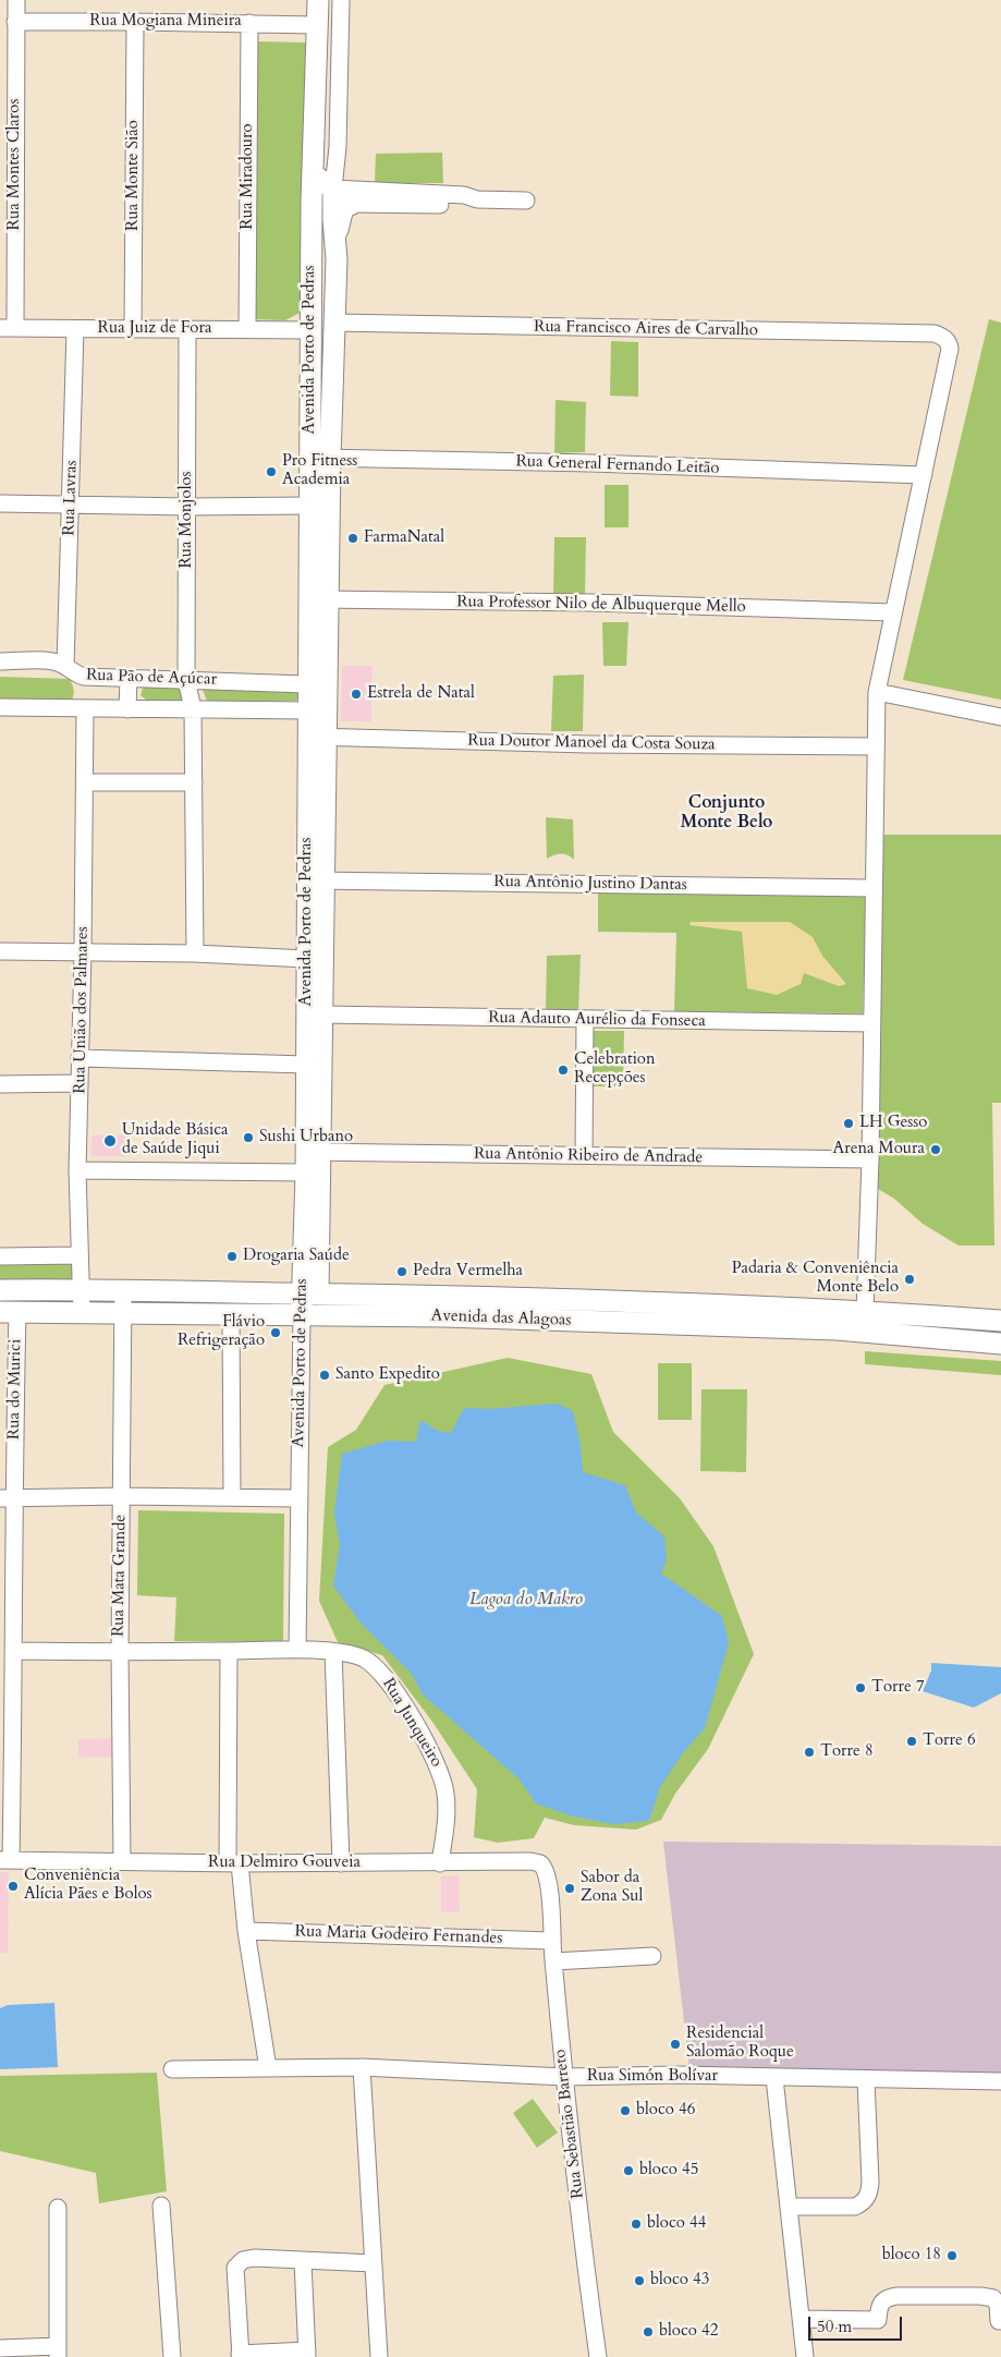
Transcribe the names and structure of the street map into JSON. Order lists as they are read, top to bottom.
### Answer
{
  "streets": {
    "main road": ["Avenida Porto de Pedras", "Avenida das Alagoas"],
    "street": [
      "Rua Mogiana Mineira",
      "Rua Montes Claros",
      "Rua Monte Sião",
      "Rua Miradouro",
      "Rua Juiz de Fora",
      "Rua Francisco Aires de Carvalho",
      "Rua General Fernando Leitão",
      "Rua Lavras",
      "Rua Monjolos",
      "Rua Professor Nilo de Albuquerque Mello",
      "Rua Pão de Açúcar",
      "Rua Doutor Manoel da Costa Souza",
      "Rua Antônio Justino Dantas",
      "Rua União dos Palmares",
      "Rua Adauto Aurélio da Fonseca",
      "Rua Antônio Ribeiro de Andrade",
      "Rua do Murici",
      "Rua Mata Grande",
      "Rua Junqueiro",
      "Rua Delmiro Gouveia",
      "Rua Maria Godeiro Fernandes",
      "Rua Simón Bolívar",
      "Rua Sebastião Barreto"
    ]
  },
  "crossings": [
    ["Rua Mogiana Mineira", "Rua Montes Claros"],
    ["Rua Mogiana Mineira", "Rua Monte Sião"],
    ["Rua Mogiana Mineira", "Rua Miradouro"],
    ["Rua Mogiana Mineira", "Avenida Porto de Pedras"],
    ["Rua Montes Claros", "Rua Juiz de Fora"],
    ["Rua Monte Sião", "Rua Juiz de Fora"],
    ["Rua Miradouro", "Rua Juiz de Fora"],
    ["Rua Juiz de Fora", "Avenida Porto de Pedras"],
    ["Rua Juiz de Fora", "Rua Lavras"],
    ["Rua Juiz de Fora", "Rua Monjolos"],
    ["Rua Francisco Aires de Carvalho", "Avenida Porto de Pedras"],
    ["Rua Francisco Aires de Carvalho", "Rua General Fernando Leitão"],
    ["Avenida Porto de Pedras", "Rua General Fernando Leitão"],
    ["Avenida Porto de Pedras", "Rua Professor Nilo de Albuquerque Mello"],
    ["Avenida Porto de Pedras", "Rua Pão de Açúcar"],
    ["Avenida Porto de Pedras", "Rua Doutor Manoel da Costa Souza"],
    ["Avenida Porto de Pedras", "Rua Antônio Justino Dantas"],
    ["Avenida Porto de Pedras", "Rua Adauto Aurélio da Fonseca"],
    ["Avenida Porto de Pedras", "Rua Antônio Ribeiro de Andrade"],
    ["Avenida Porto de Pedras", "Avenida das Alagoas"],
    ["Avenida Porto de Pedras", "Rua Junqueiro"],
    ["Rua Lavras", "Rua Pão de Açúcar"],
    ["Rua Monjolos", "Rua Pão de Açúcar"],
    ["Rua Pão de Açúcar", "Rua União dos Palmares"],
    ["Rua União dos Palmares", "Avenida das Alagoas"],
    ["Avenida das Alagoas", "Rua do Murici"],
    ["Avenida das Alagoas", "Rua Mata Grande"],
    ["Rua do Murici", "Rua Junqueiro"],
    ["Rua do Murici", "Rua Delmiro Gouveia"],
    ["Rua Mata Grande", "Rua Junqueiro"],
    ["Rua Mata Grande", "Rua Delmiro Gouveia"],
    ["Rua Junqueiro", "Rua Delmiro Gouveia"],
    ["Rua Delmiro Gouveia", "Rua Sebastião Barreto"],
    ["Rua Maria Godeiro Fernandes", "Rua Sebastião Barreto"],
    ["Rua Simón Bolívar", "Rua Sebastião Barreto"]
  ],
  "districts": ["Conjunto Monte Belo"],
  "water": ["Lagoa do Makro"],
  "places": [
    "Pro Fitness Academia",
    "FarmaNatal",
    "Estrela de Natal",
    "Celebration Recepções",
    "LH Gesso",
    "Sushi Urbano",
    "Unidade Básica de Saúde Jiqui",
    "Arena Moura",
    "Drogaria Saúde",
    "Pedra Vermelha",
    "Padaria & Conveniência Monte Belo",
    "Flávio Refrigeração",
    "Santo Expedito",
    "Torre 7",
    "Torre 6",
    "Torre 8",
    "Conveniência Alícia Pães e Bolos",
    "Sabor da Zona Sul",
    "Residencial Salomão Roque",
    "bloco 46",
    "bloco 45",
    "bloco 44",
    "bloco 18",
    "bloco 43",
    "bloco 42"
  ],
  "scale_bar": "50 m"
}
